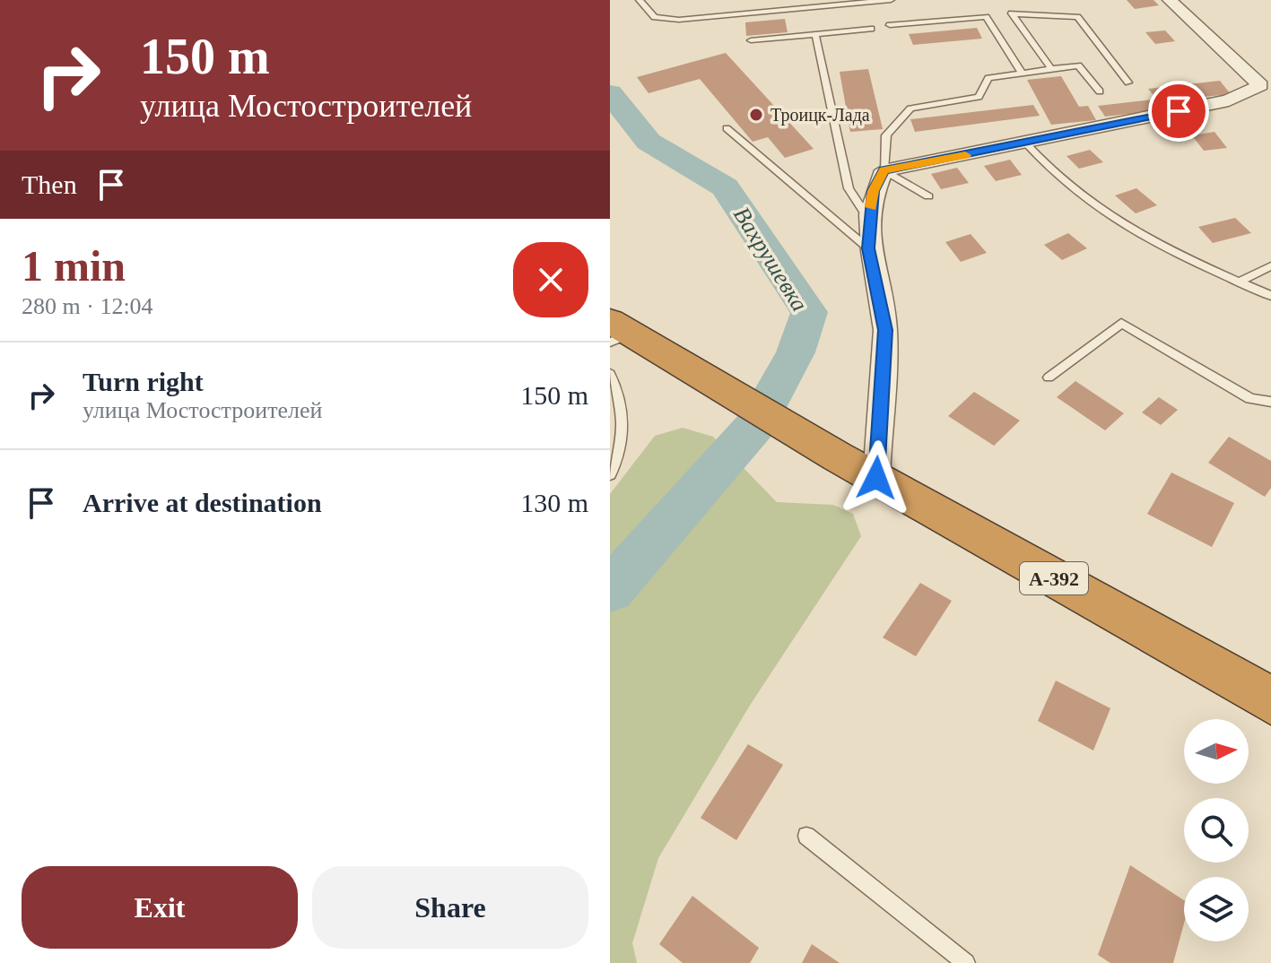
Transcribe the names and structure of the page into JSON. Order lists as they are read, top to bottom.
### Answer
{
  "streets": {
    "highway": ["А-392"]
  },
  "water": ["Вахрушевка"],
  "places": ["Троицк-Лада"],
  "north": "right",
  "page": {
    "turn": ["150 m", "улица Мостостроителей"],
    "then": "Then",
    "heading": ["1 min", "280 m · 12:04"],
    "list": [
      {
        "name": "Turn right",
        "note": "улица Мостостроителей",
        "value": "150 m"
      },
      {
        "name": "Arrive at destination",
        "value": "130 m"
      }
    ],
    "buttons": ["Exit", "Share"]
  }
}
